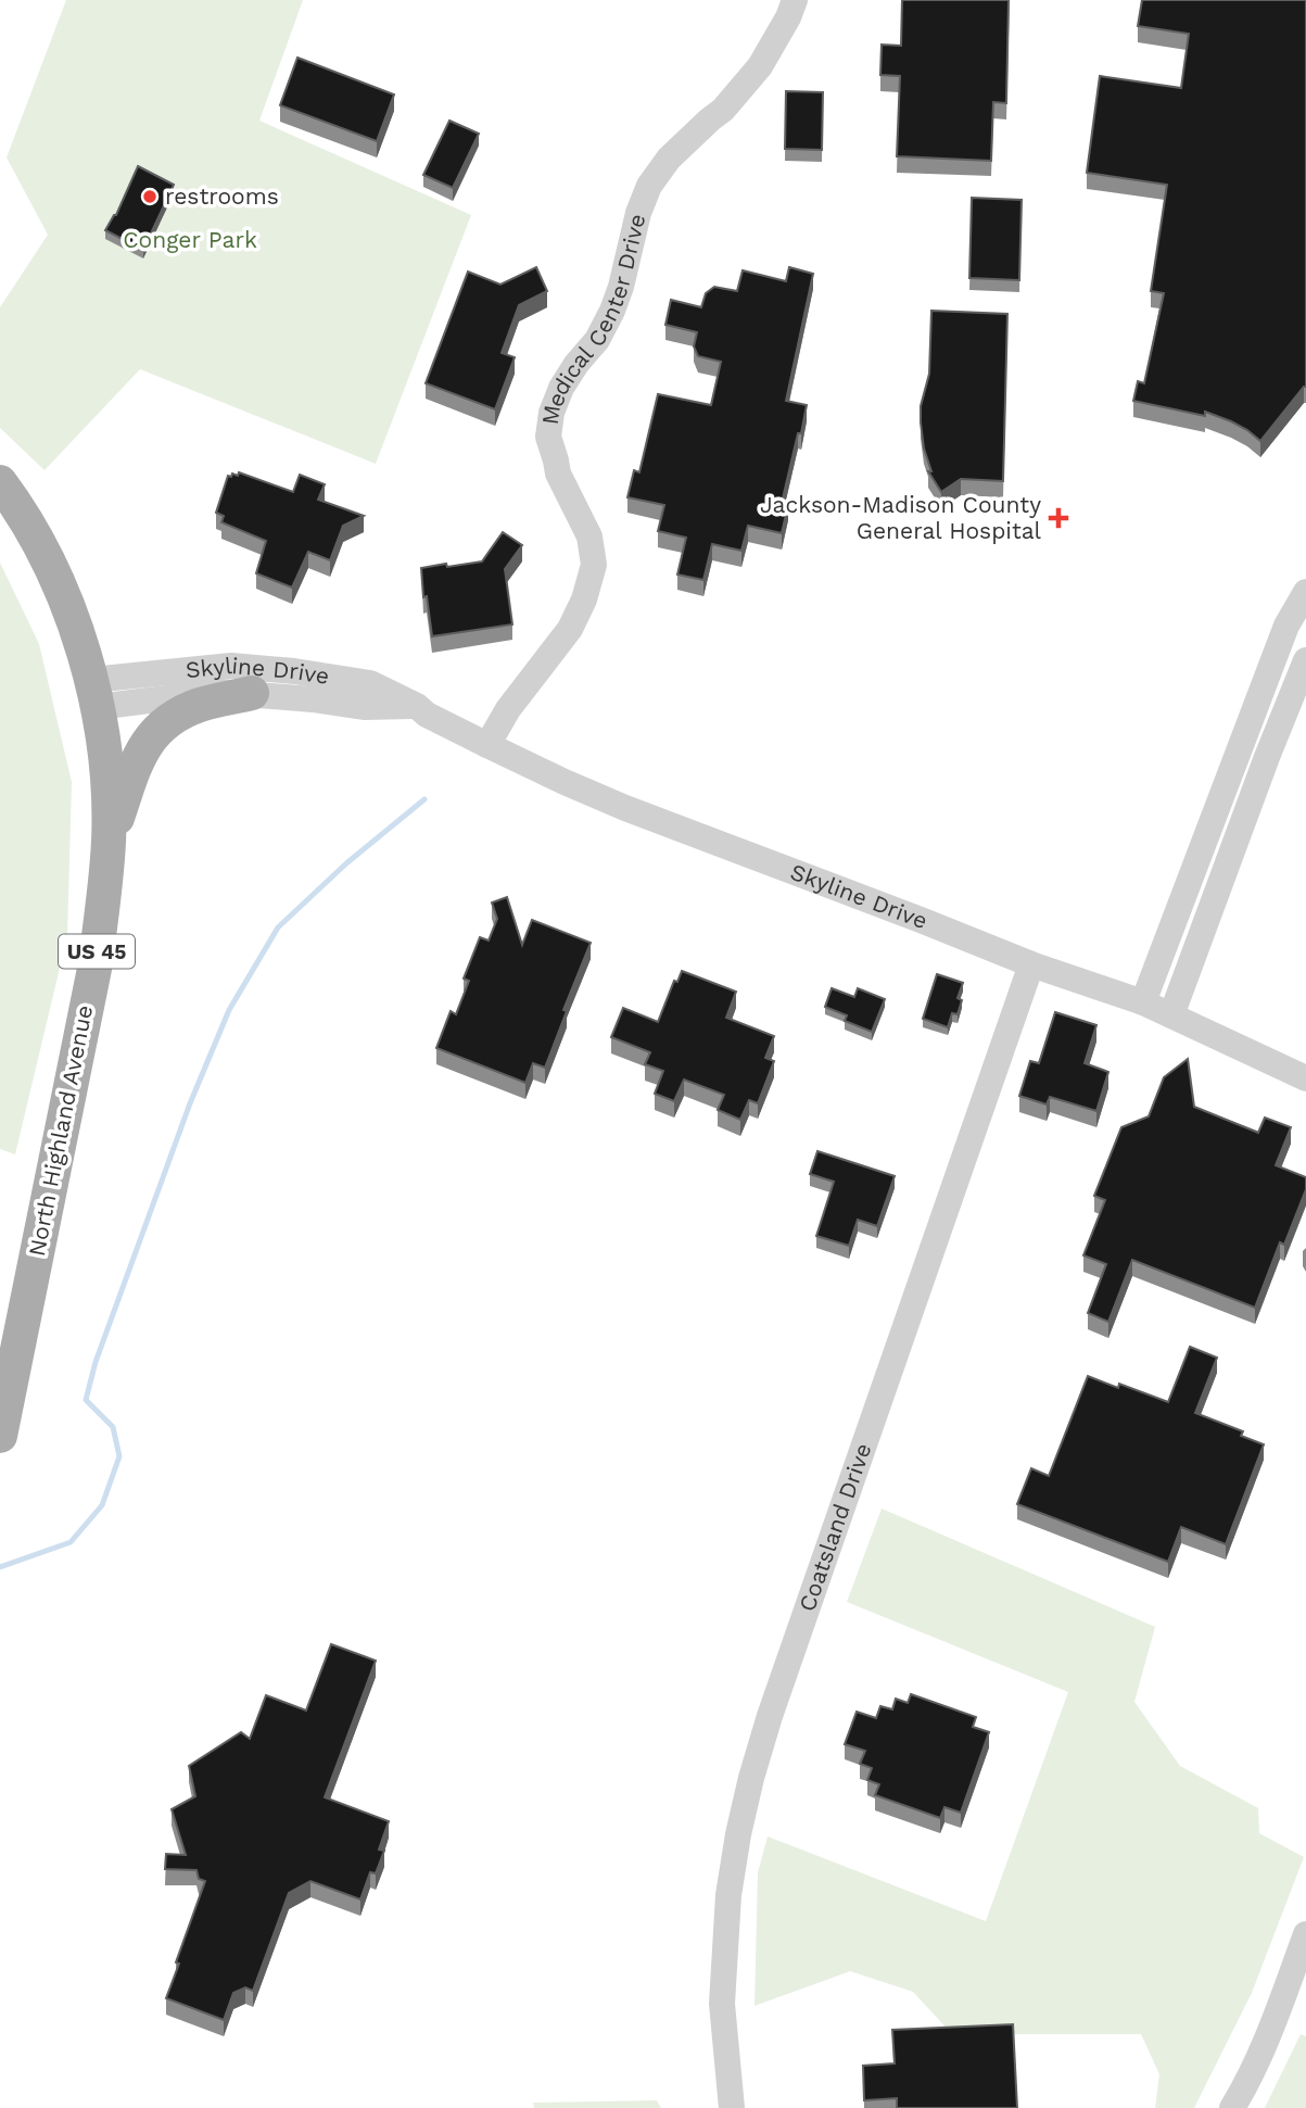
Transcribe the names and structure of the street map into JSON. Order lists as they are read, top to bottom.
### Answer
{
  "streets": {
    "main road": ["US 45", "North Highland Avenue"],
    "street": ["Medical Center Drive", "Skyline Drive", "Coatsland Drive"]
  },
  "crossings": [
    ["Medical Center Drive", "Skyline Drive"],
    ["Skyline Drive", "North Highland Avenue"],
    ["Skyline Drive", "Coatsland Drive"]
  ],
  "parks": ["Conger Park"],
  "places": {
    "other": ["restrooms"],
    "health": ["Jackson-Madison County General Hospital"]
  }
}
